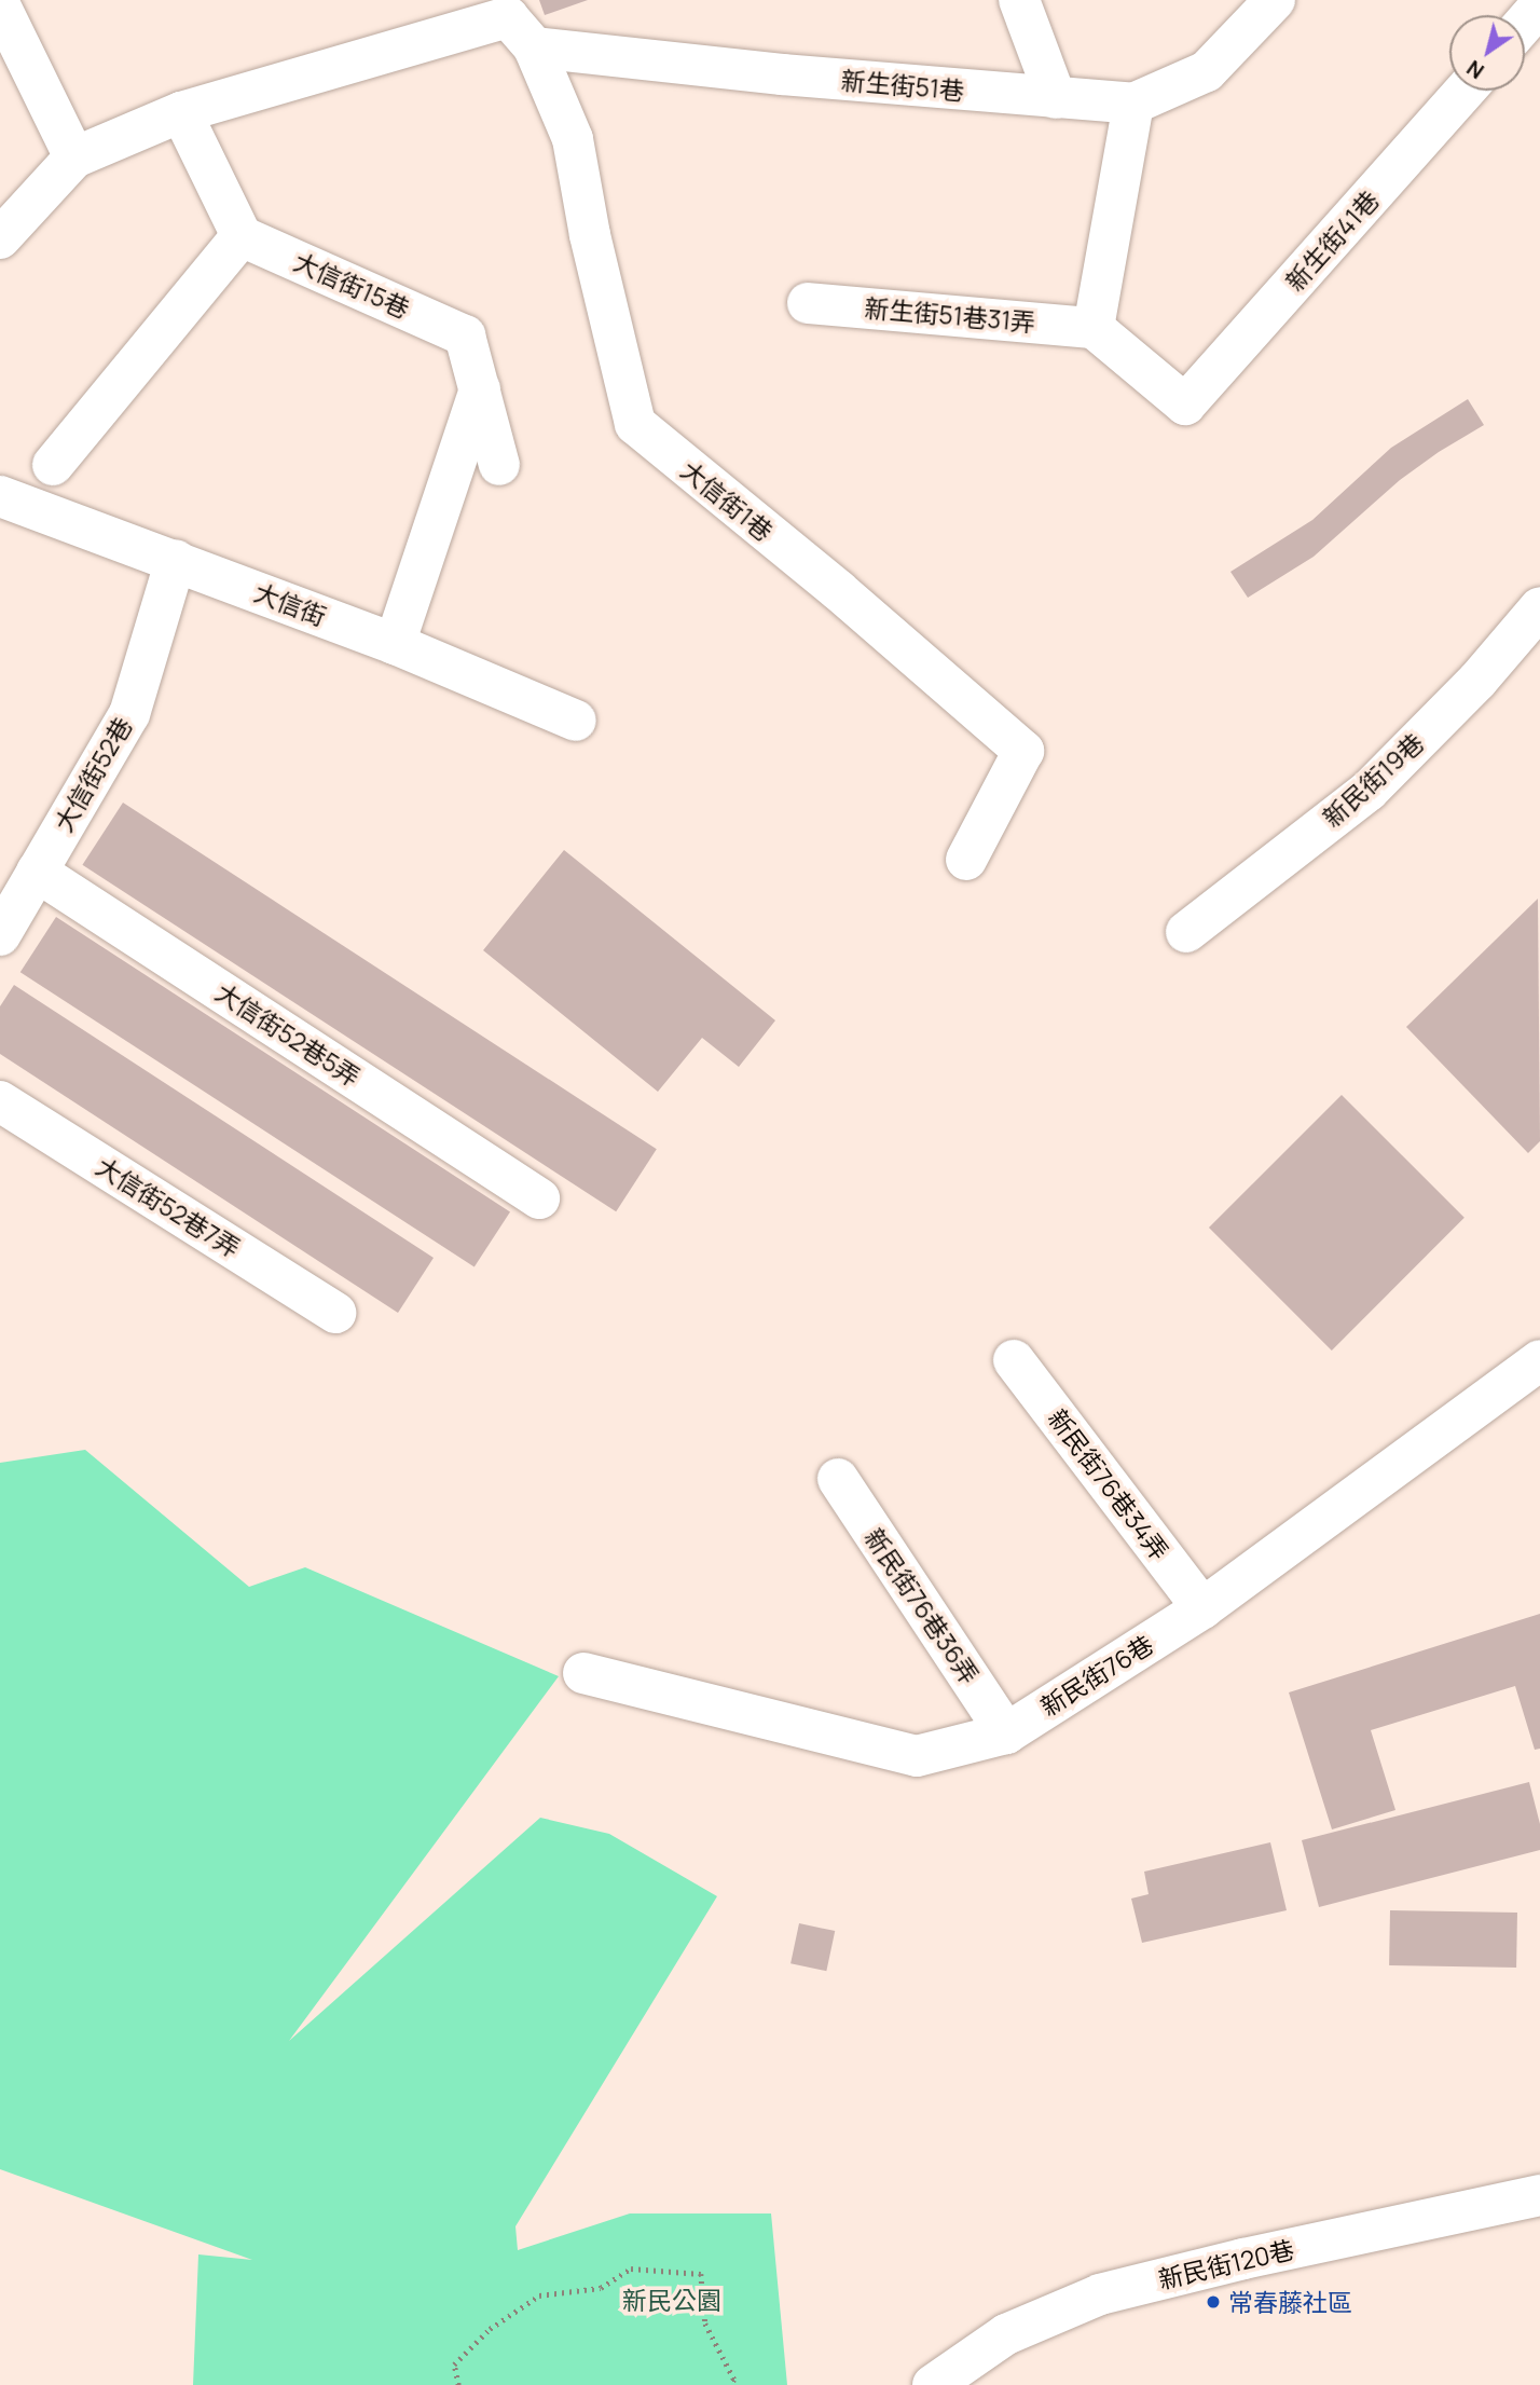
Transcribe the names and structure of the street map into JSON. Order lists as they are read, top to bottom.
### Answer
{
  "streets": {
    "street": [
      "新生街51巷",
      "新生街41巷",
      "大信街15巷",
      "新生街51巷31弄",
      "大信街1巷",
      "大信街",
      "大信街52巷",
      "新民街19巷",
      "大信街52巷5弄",
      "大信街52巷7弄",
      "新民街76巷34弄",
      "新民街76巷36弄",
      "新民街76巷",
      "新民街120巷"
    ]
  },
  "crossings": [
    ["新生街51巷", "大信街1巷"],
    ["新生街41巷", "新生街51巷31弄"],
    ["大信街", "大信街52巷"],
    ["大信街52巷", "大信街52巷5弄"],
    ["新民街76巷34弄", "新民街76巷"],
    ["新民街76巷36弄", "新民街76巷"]
  ],
  "parks": ["新民公園"],
  "places": ["常春藤社區"],
  "north": "bottom left"
}
